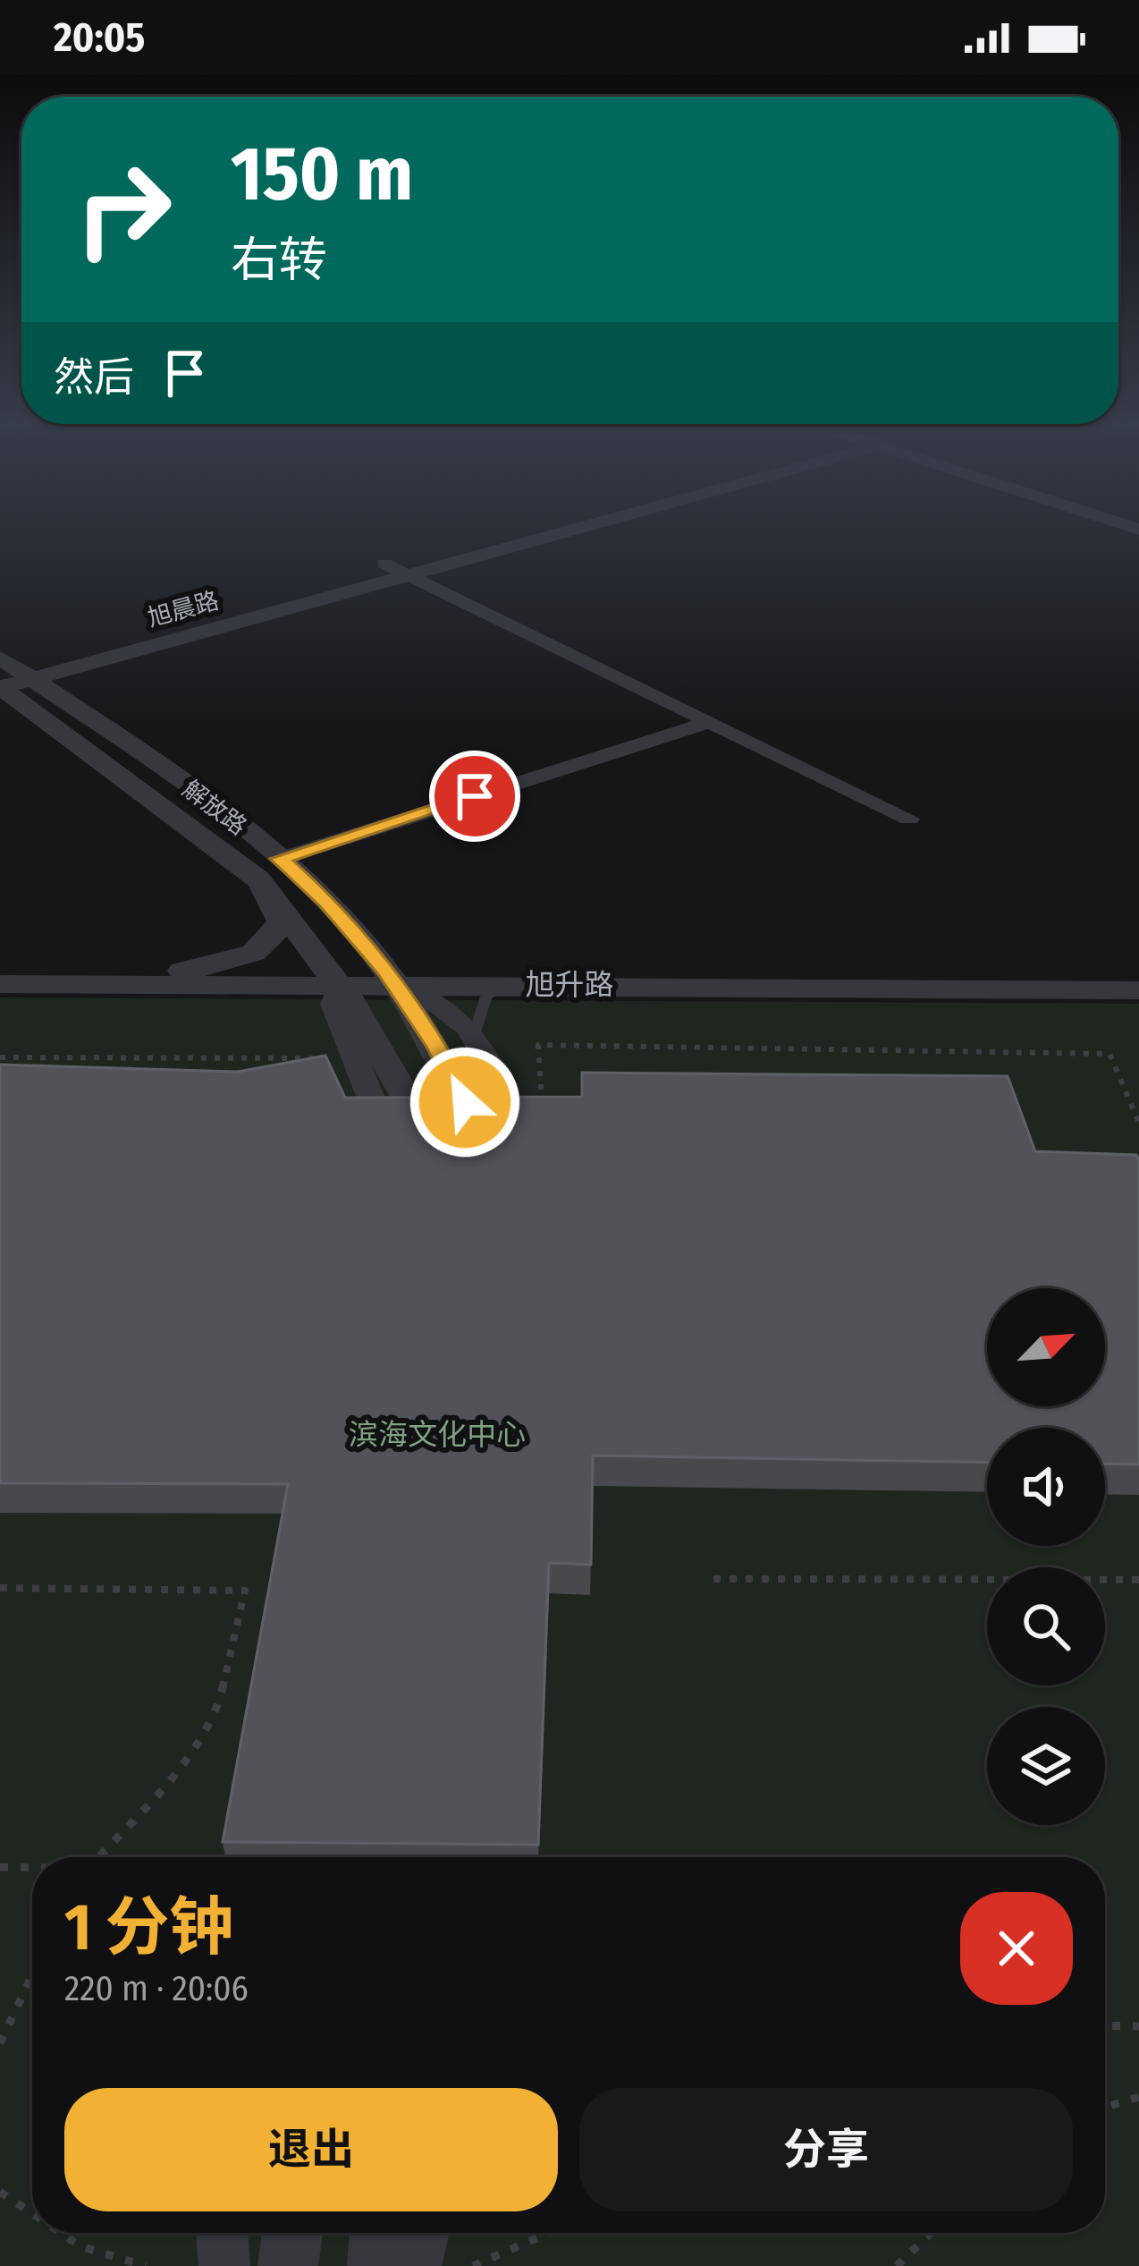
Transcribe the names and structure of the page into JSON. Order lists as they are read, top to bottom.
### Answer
{
  "streets": {
    "street": ["旭晨路", "解放路", "旭升路"]
  },
  "crossings": [
    ["旭晨路", "解放路"],
    ["解放路", "旭升路"]
  ],
  "parks": ["滨海文化中心"],
  "north": "top right",
  "page": {
    "status": "20:05",
    "turn": ["150 m", "右转"],
    "then": "然后",
    "heading": ["1 分钟", "220 m · 20:06"],
    "buttons": ["退出", "分享"]
  }
}
